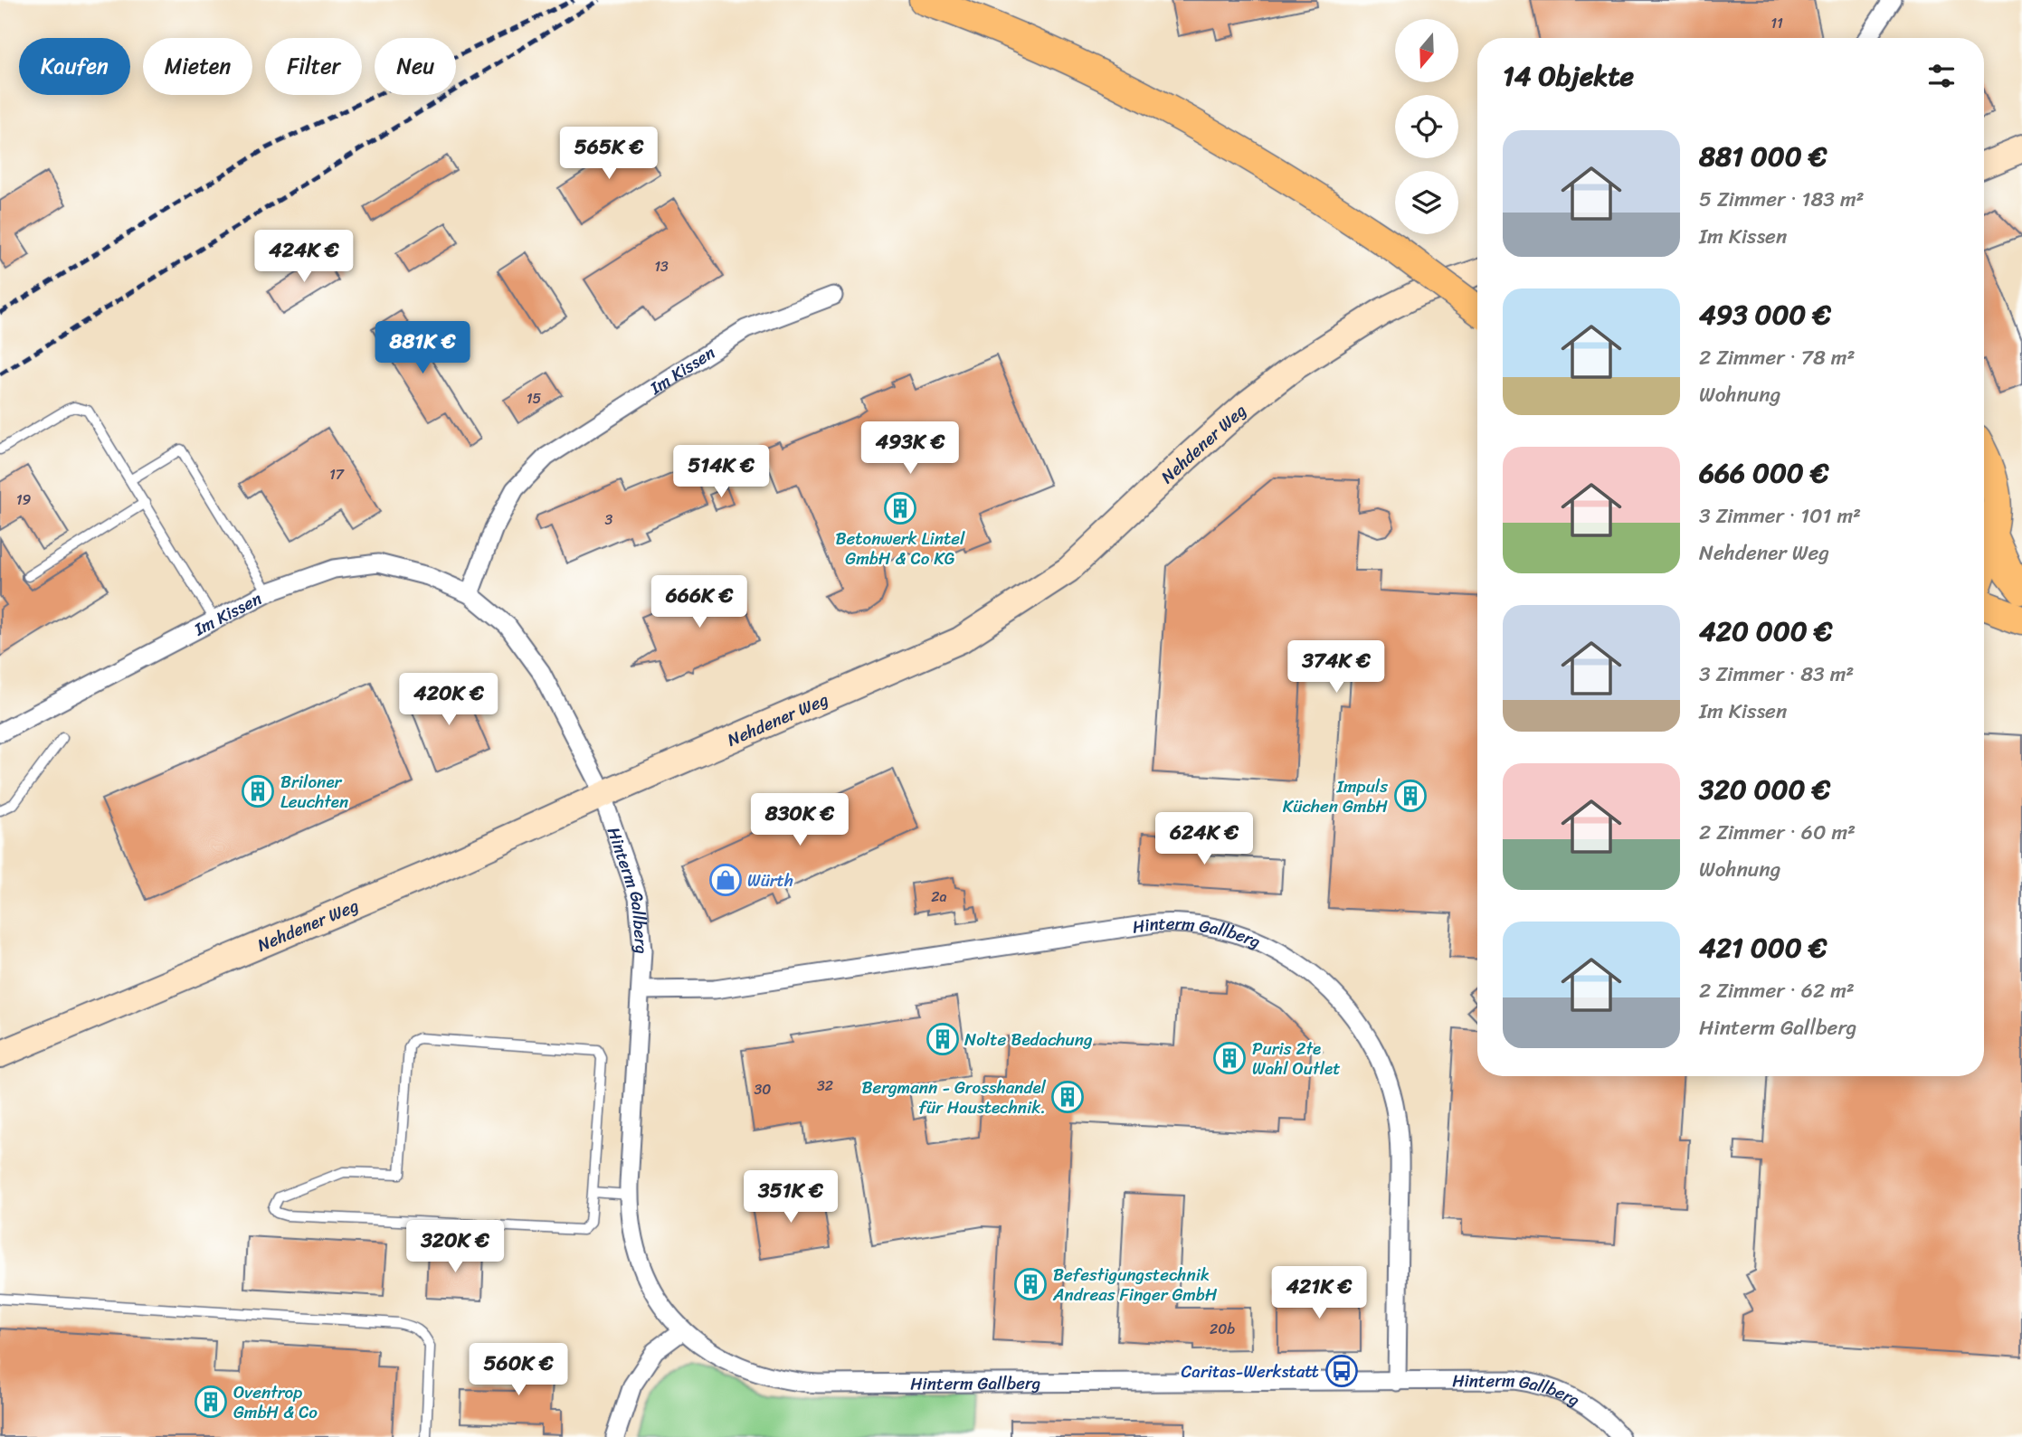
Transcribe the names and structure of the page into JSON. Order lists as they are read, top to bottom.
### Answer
{
  "streets": {
    "street": ["Im Kissen", "Nehdener Weg", "Hinterm Gallberg"]
  },
  "crossings": [
    ["Im Kissen", "Nehdener Weg"],
    ["Im Kissen", "Hinterm Gallberg"],
    ["Nehdener Weg", "Hinterm Gallberg"]
  ],
  "places": {
    "building": [
      "Betonwerk Lintel GmbH & Co KG",
      "Briloner Leuchten",
      "Impuls Küchen GmbH",
      "Nolte Bedachung",
      "Puris 2te Wahl Outlet",
      "Bergmann - Grosshandel für Haustechnik.",
      "Befestigungstechnik Andreas Finger GmbH",
      "Oventrop GmbH & Co"
    ],
    "shop": ["Würth"],
    "bus stop": ["Caritas-Werkstatt"]
  },
  "house_numbers": [
    "11",
    "13",
    "15",
    "17",
    "19",
    "3",
    "2a",
    "32",
    "30",
    "20b"
  ],
  "north": "bottom",
  "page": {
    "chip": [
      "Kaufen",
      "Mieten",
      "Filter",
      "Neu"
    ],
    "heading": "14 Objekte",
    "list": [
      {
        "name": "881 000 €",
        "note": "5 Zimmer · 183 m² · Im Kissen"
      },
      {
        "name": "493 000 €",
        "note": "2 Zimmer · 78 m² · Wohnung"
      },
      {
        "name": "666 000 €",
        "note": "3 Zimmer · 101 m² · Nehdener Weg"
      },
      {
        "name": "420 000 €",
        "note": "3 Zimmer · 83 m² · Im Kissen"
      },
      {
        "name": "320 000 €",
        "note": "2 Zimmer · 60 m² · Wohnung"
      },
      {
        "name": "421 000 €",
        "note": "2 Zimmer · 62 m² · Hinterm Gallberg"
      }
    ],
    "price": [
      "565K €",
      "424K €",
      "881K €",
      "493K €",
      "514K €",
      "666K €",
      "374K €",
      "420K €",
      "830K €",
      "624K €",
      "351K €",
      "320K €",
      "421K €",
      "560K €"
    ]
  }
}
